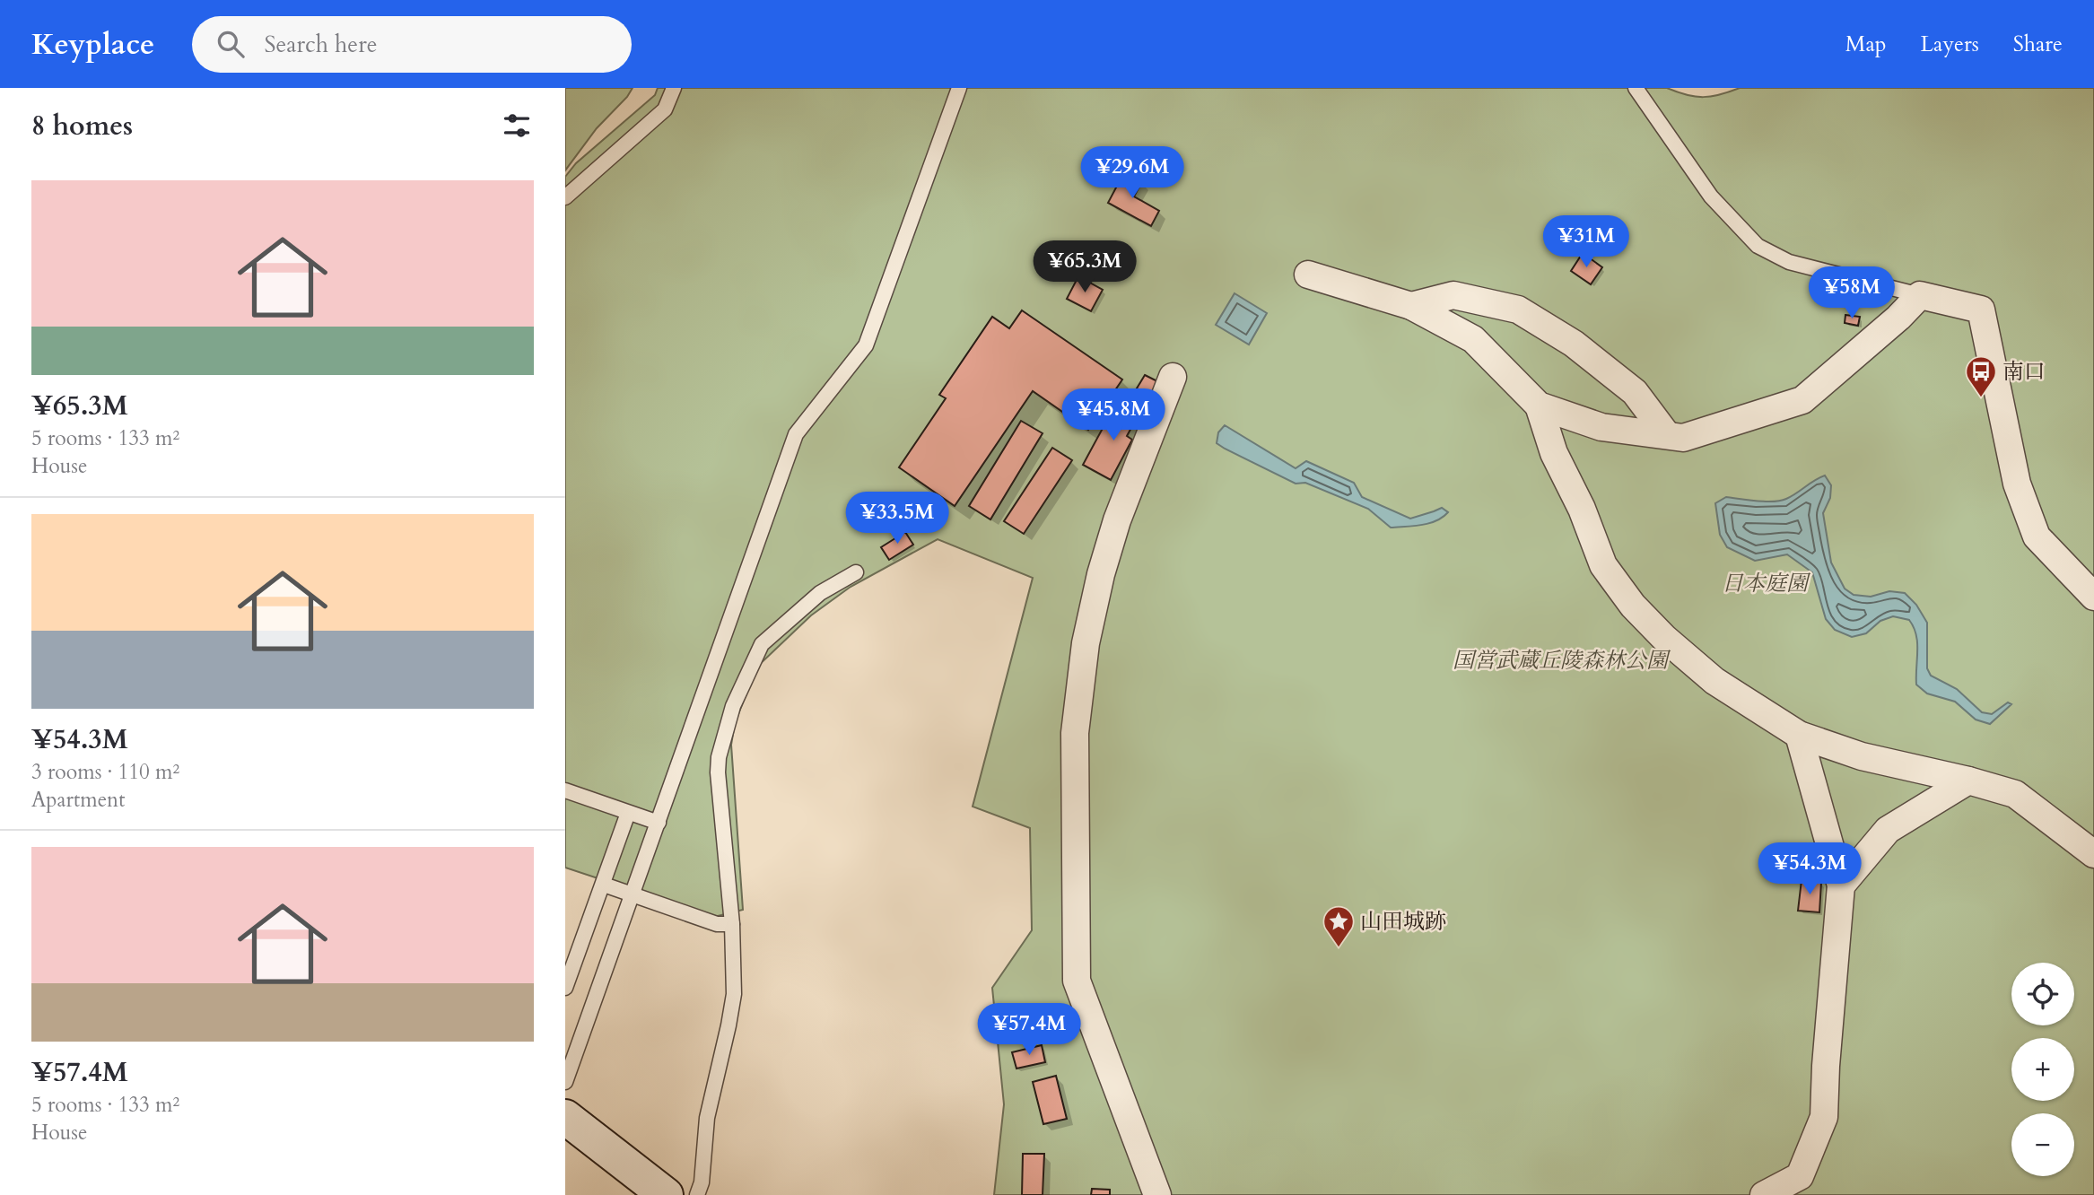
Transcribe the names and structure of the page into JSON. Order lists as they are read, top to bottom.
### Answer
{
  "parks": ["日本庭園", "国営武蔵丘陵森林公園"],
  "places": {
    "bus stop": ["南口"],
    "place": ["山田城跡"]
  },
  "page": {
    "header": "Keyplace",
    "search": "Search here",
    "nav": ["Map", "Layers", "Share"],
    "heading": "8 homes",
    "price": [
      "¥29.6M",
      "¥31M",
      "¥65.3M",
      "¥58M",
      "¥45.8M",
      "¥33.5M",
      "¥54.3M",
      "¥57.4M"
    ],
    "list": [
      {
        "name": "¥65.3M",
        "note": "5 rooms · 133 m² · House"
      },
      {
        "name": "¥54.3M",
        "note": "3 rooms · 110 m² · Apartment"
      },
      {
        "name": "¥57.4M",
        "note": "5 rooms · 133 m² · House"
      }
    ],
    "map_buttons": ["+", "−"]
  }
}
